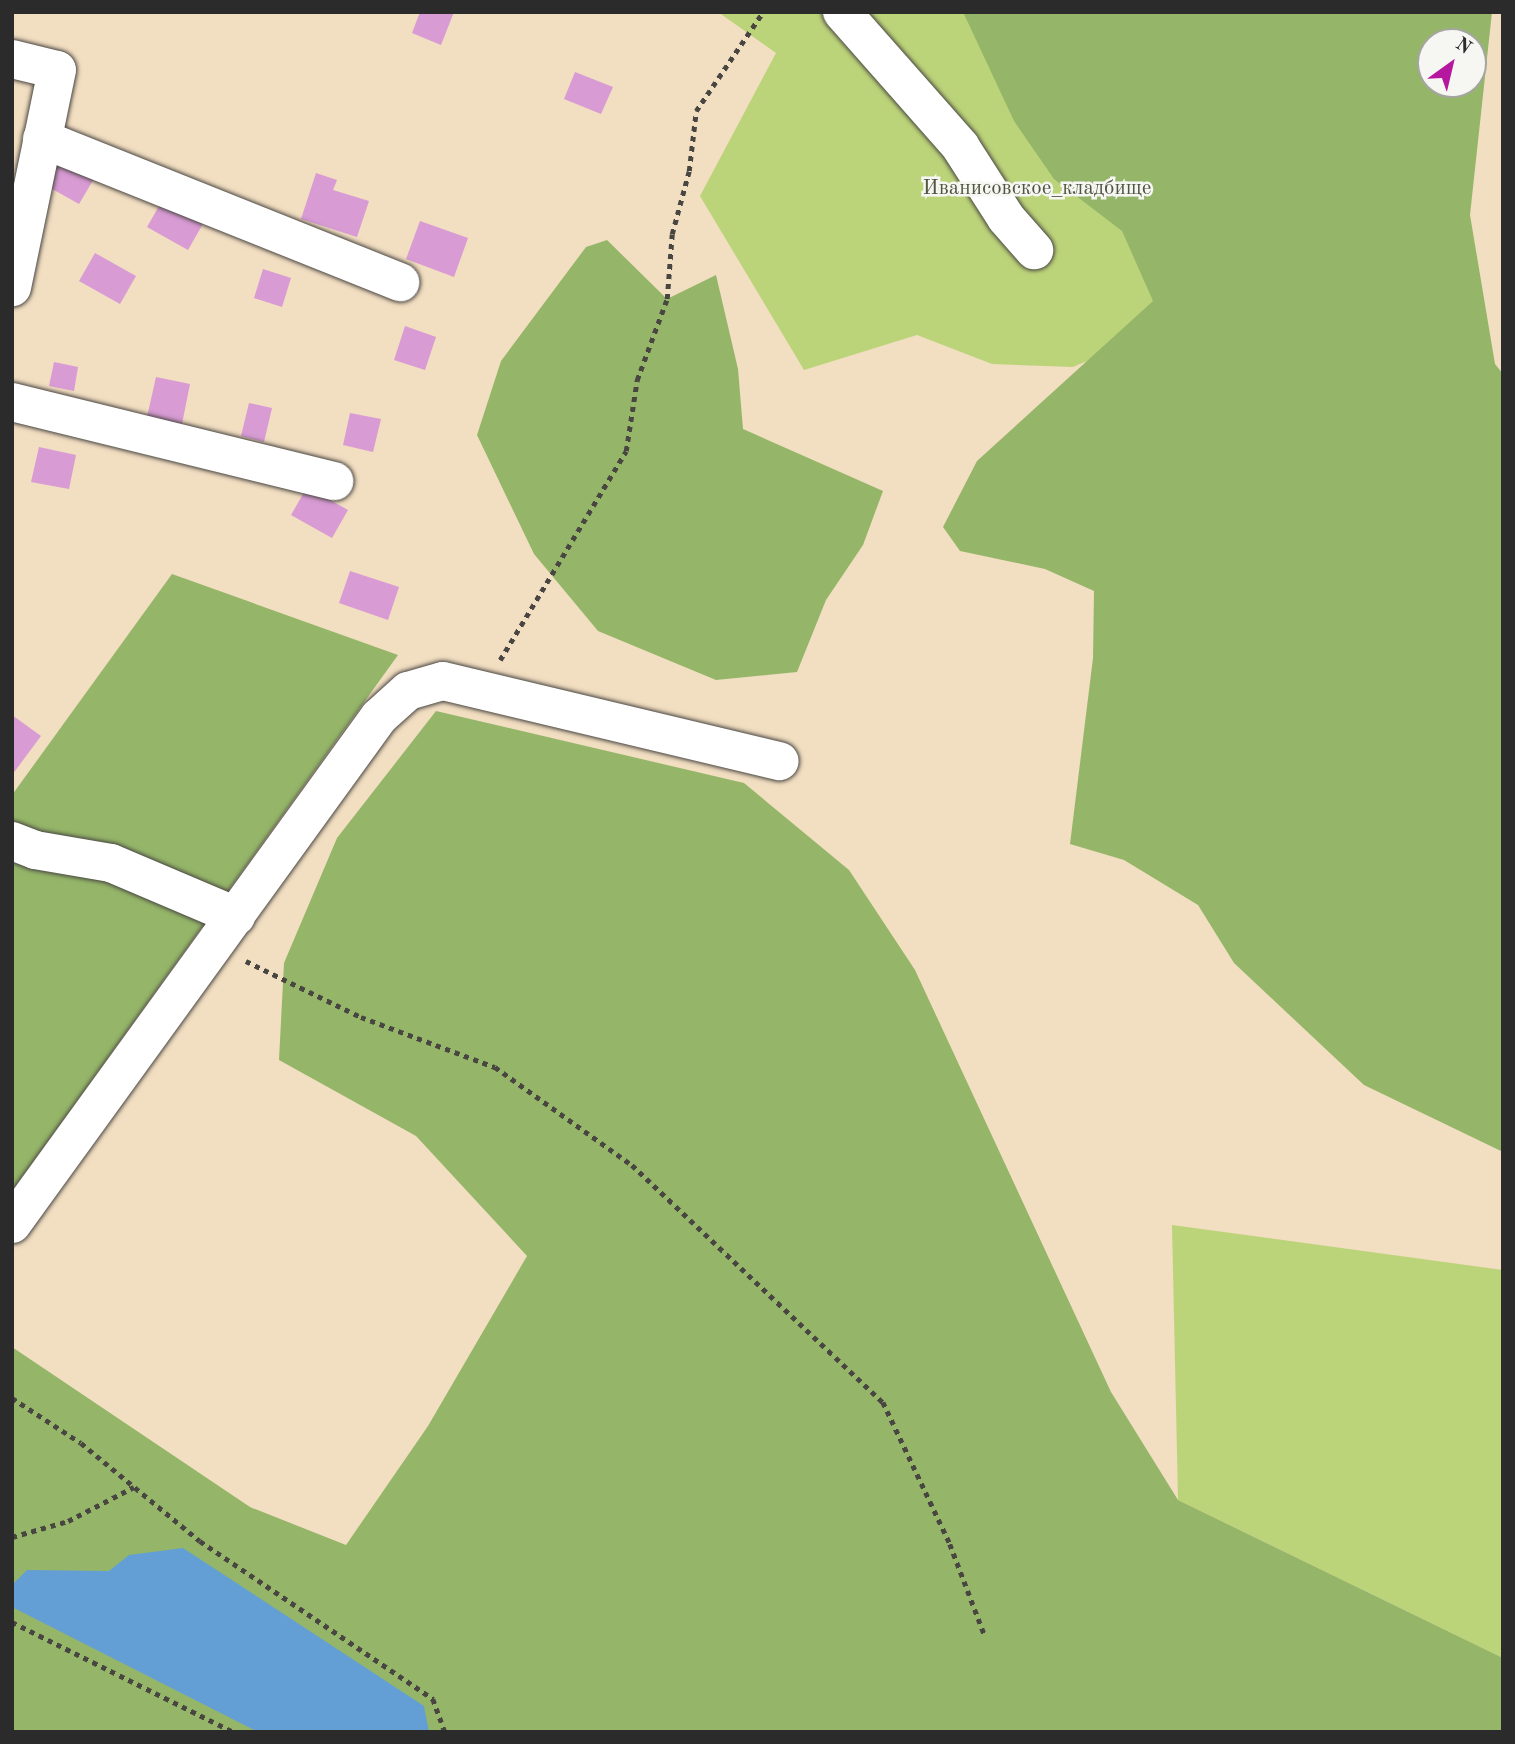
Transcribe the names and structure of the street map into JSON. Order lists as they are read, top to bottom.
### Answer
{
  "parks": ["Иванисовское_кладбище"],
  "north": "top right"
}
